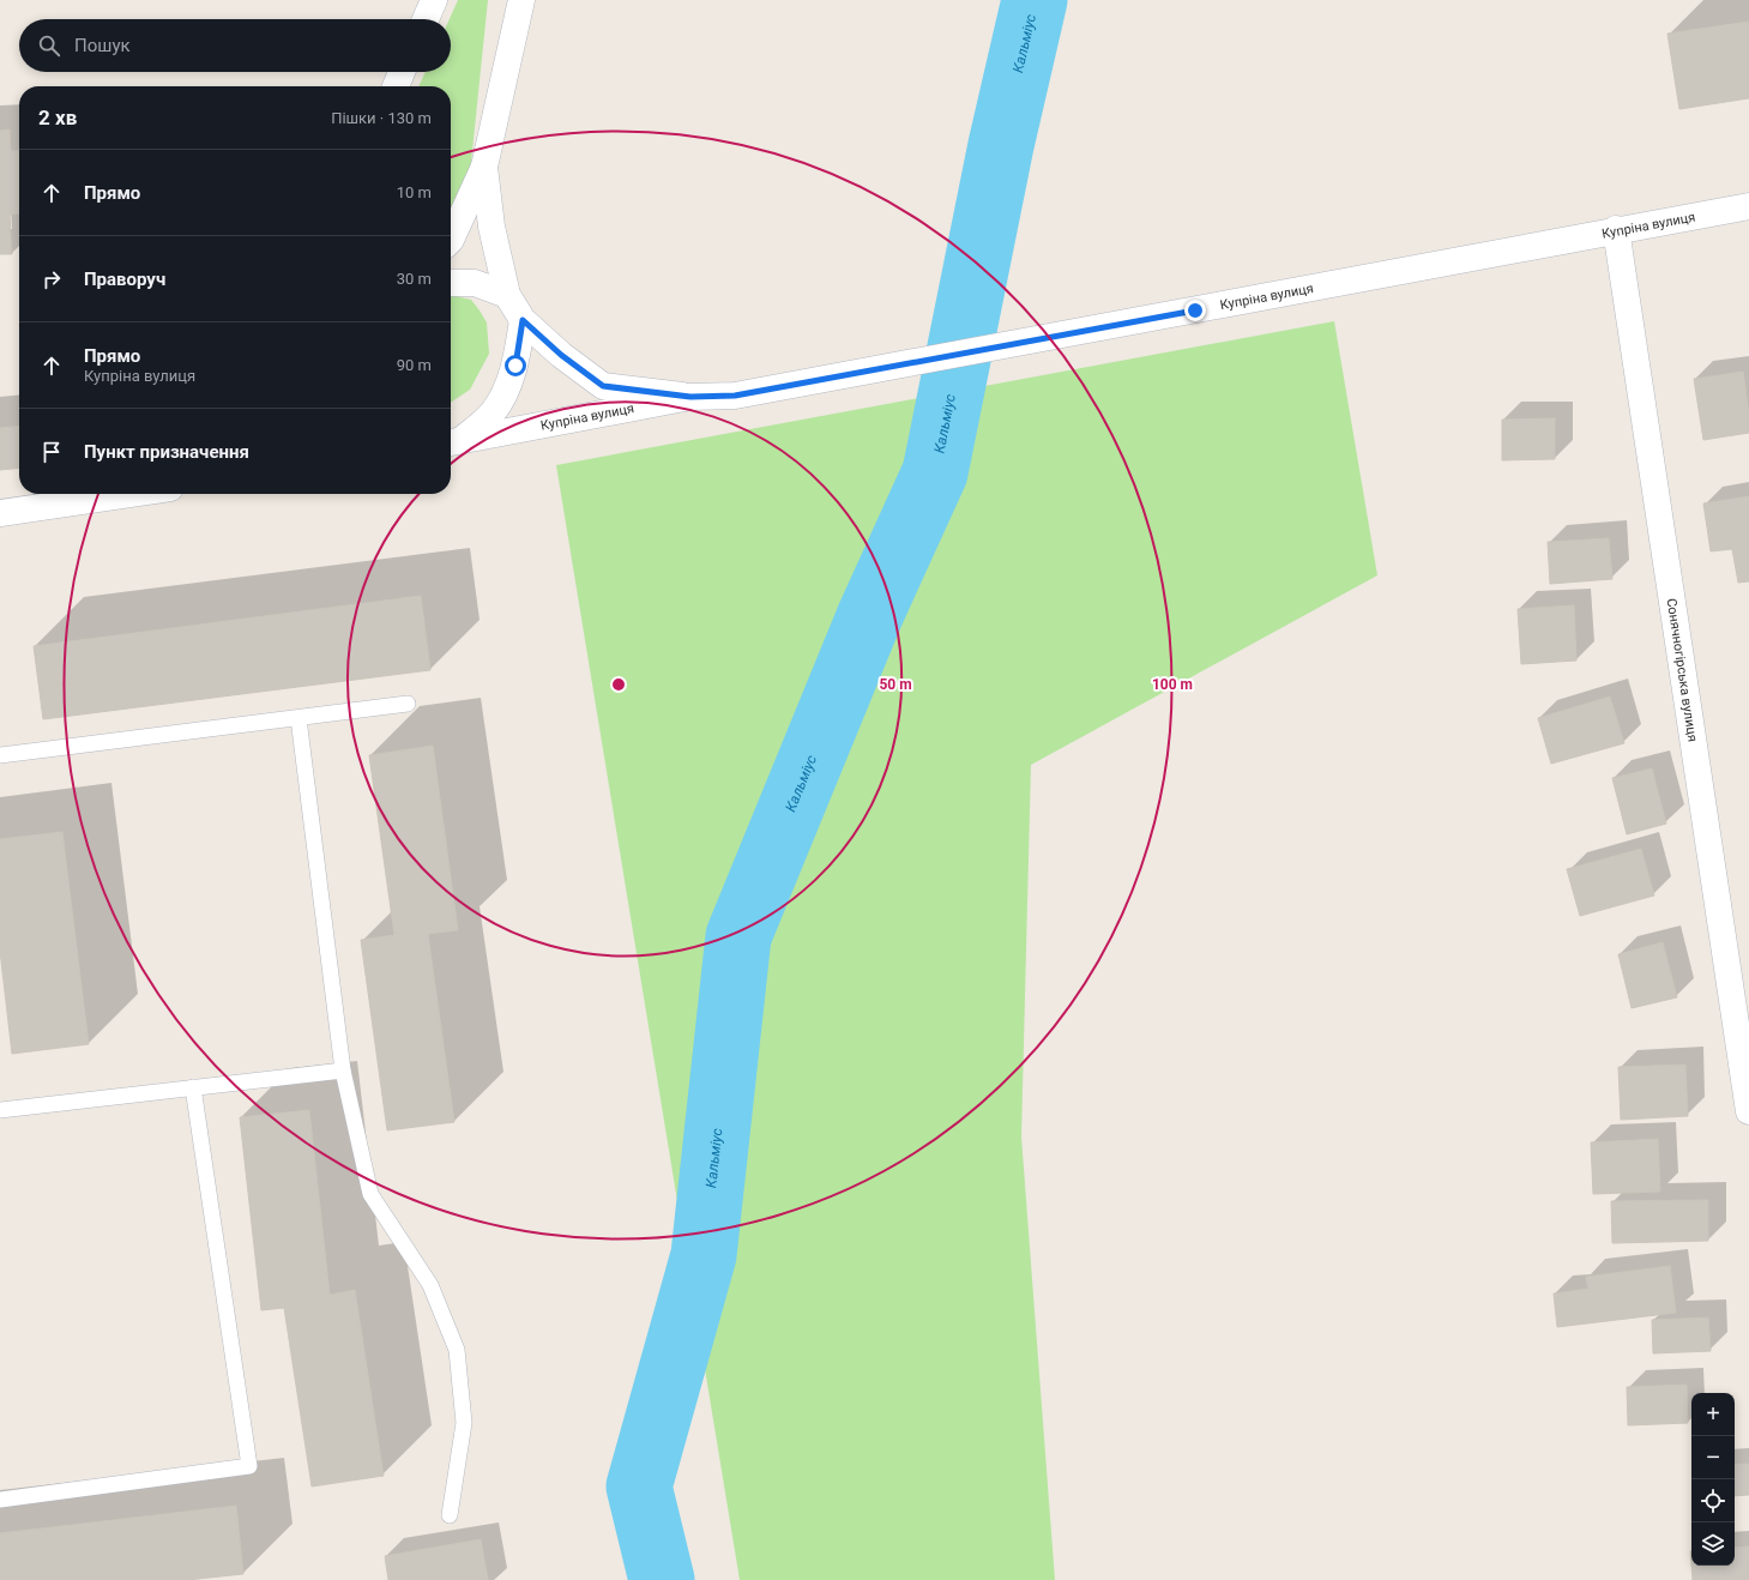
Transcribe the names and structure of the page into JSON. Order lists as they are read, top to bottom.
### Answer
{
  "streets": {
    "street": ["Купріна вулиця", "Сонячногірська вулиця"]
  },
  "crossings": [
    ["Купріна вулиця", "Сонячногірська вулиця"]
  ],
  "water": ["Кальміус"],
  "page": {
    "search": "Пошук",
    "heading": ["2 хв", "Пішки · 130 m"],
    "list": [
      ["Прямо", "10 m"],
      ["Праворуч", "30 m"],
      ["Прямо", "Купріна вулиця", "90 m"],
      "Пункт призначення"
    ],
    "map_buttons": ["+", "−"]
  },
  "rings": ["50 m", "100 m"]
}
